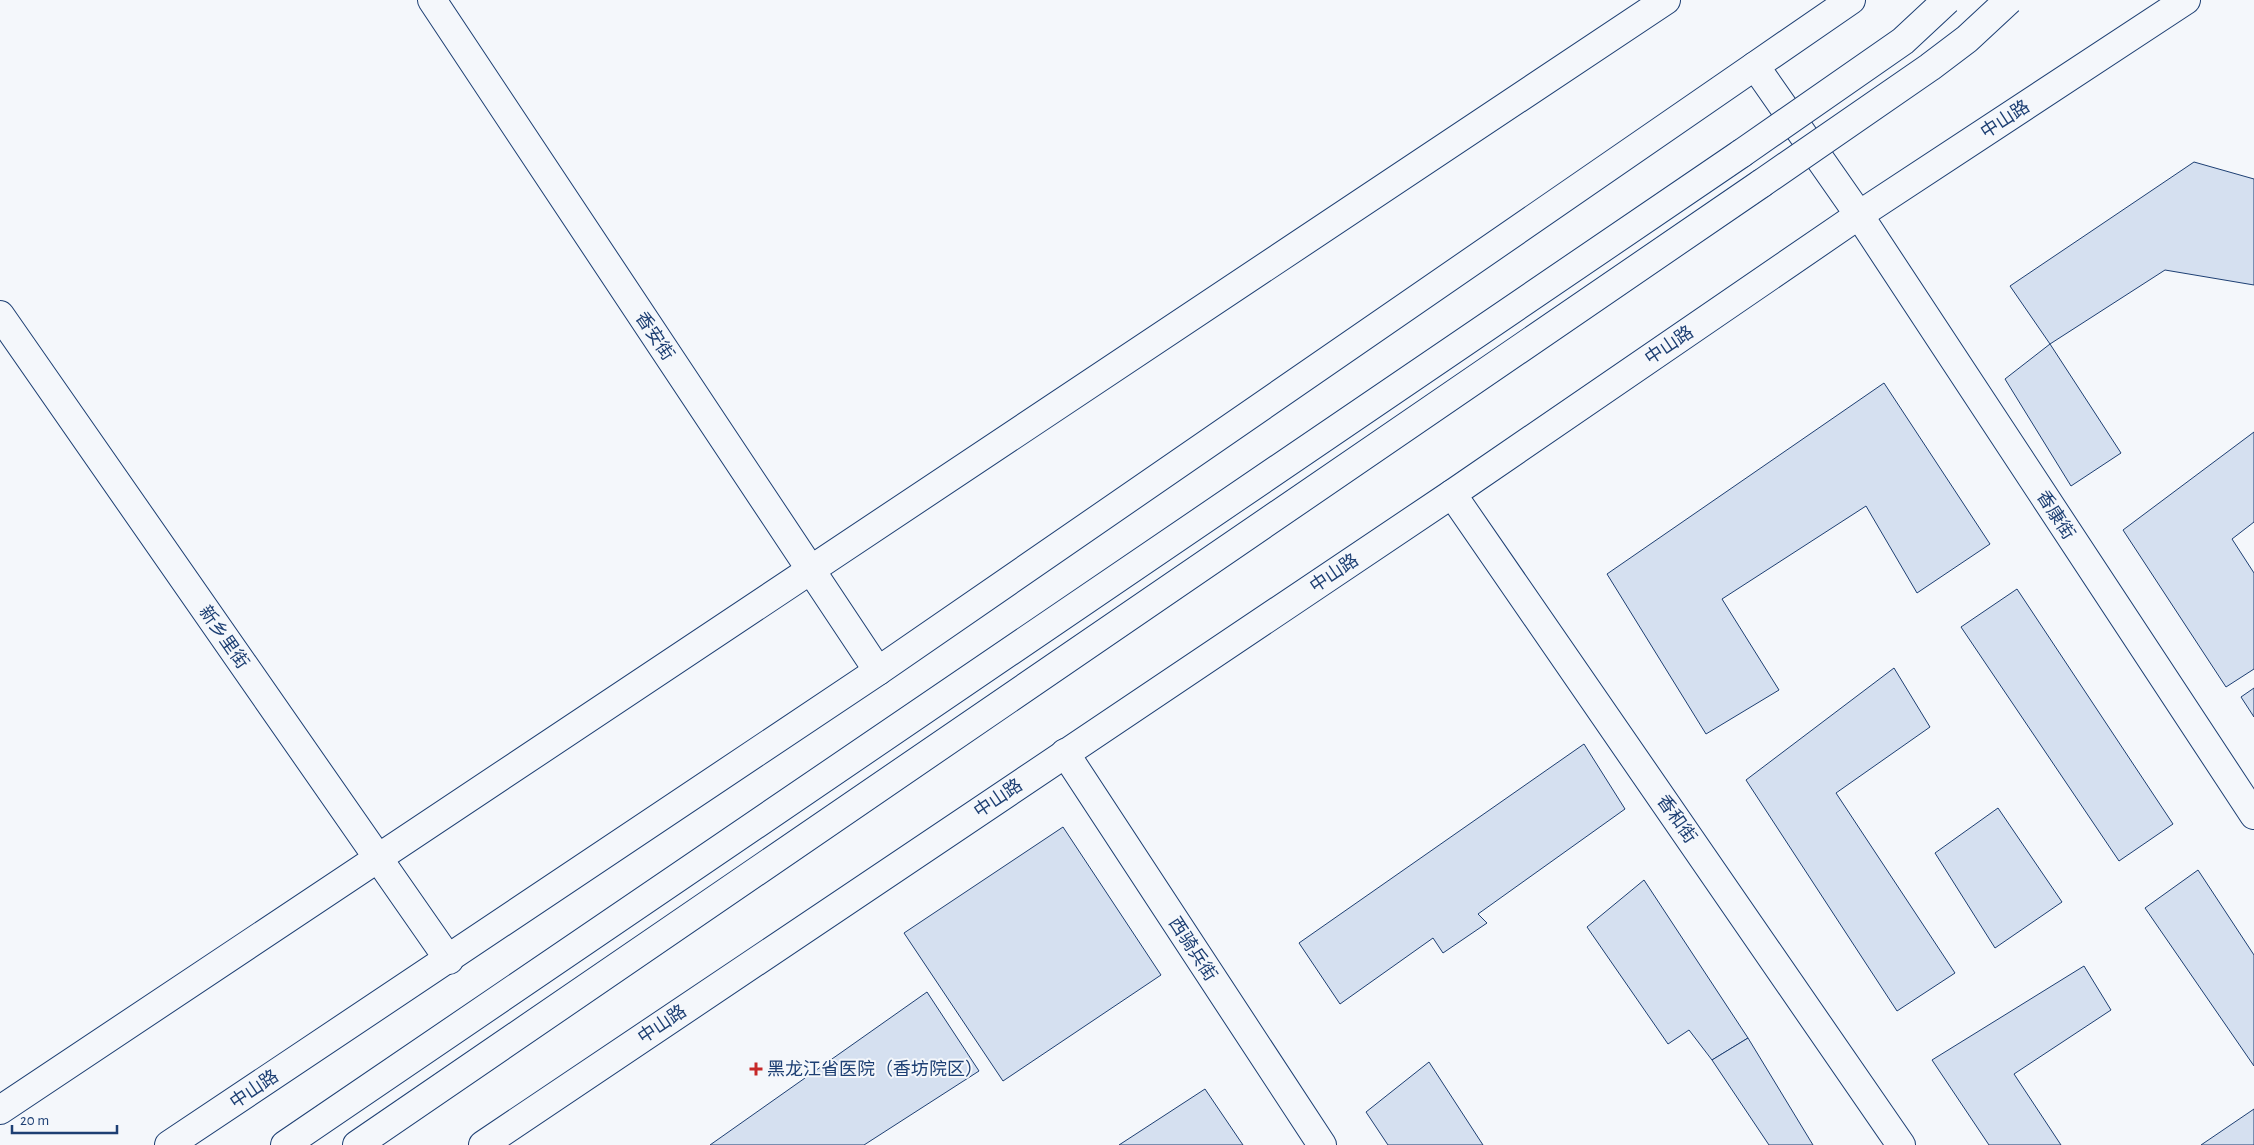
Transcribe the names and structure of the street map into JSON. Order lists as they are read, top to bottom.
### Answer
{
  "streets": {
    "main road": [
      "中山路",
      "香安街",
      "香康街",
      "新乡里街",
      "香和街",
      "西骑兵街"
    ]
  },
  "crossings": [
    ["中山路", "香安街"],
    ["中山路", "香康街"],
    ["中山路", "新乡里街"],
    ["中山路", "香和街"],
    ["中山路", "西骑兵街"]
  ],
  "places": {
    "health": ["黑龙江省医院（香坊院区）"]
  },
  "scale_bar": "20 m"
}
